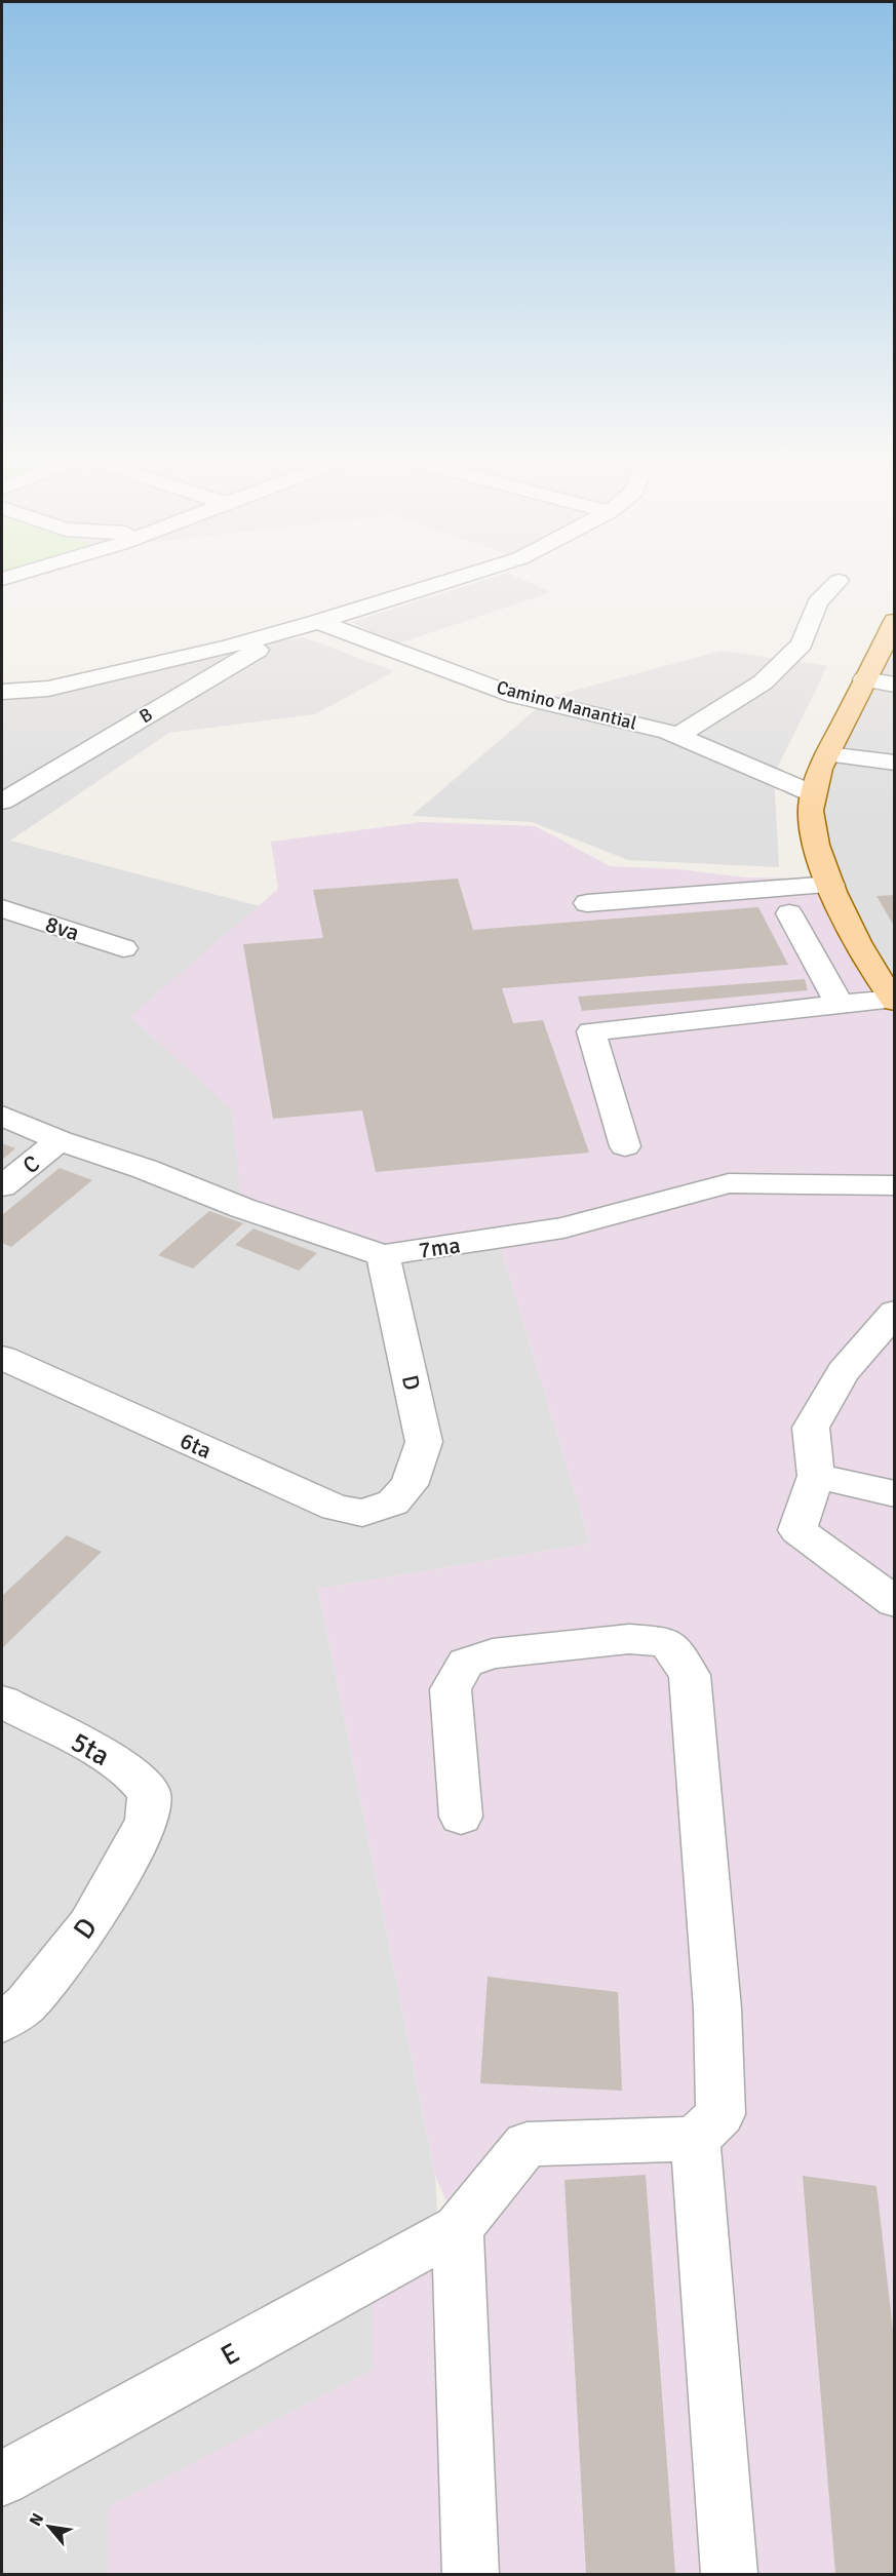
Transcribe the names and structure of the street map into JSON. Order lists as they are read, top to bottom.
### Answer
{
  "streets": {
    "street": [
      "Camino Manantial",
      "B",
      "8va",
      "C",
      "7ma",
      "D",
      "6ta",
      "5ta",
      "E"
    ]
  },
  "crossings": [
    ["C", "7ma"],
    ["7ma", "D"],
    ["D", "6ta"],
    ["D", "5ta"]
  ],
  "north": "top left"
}
